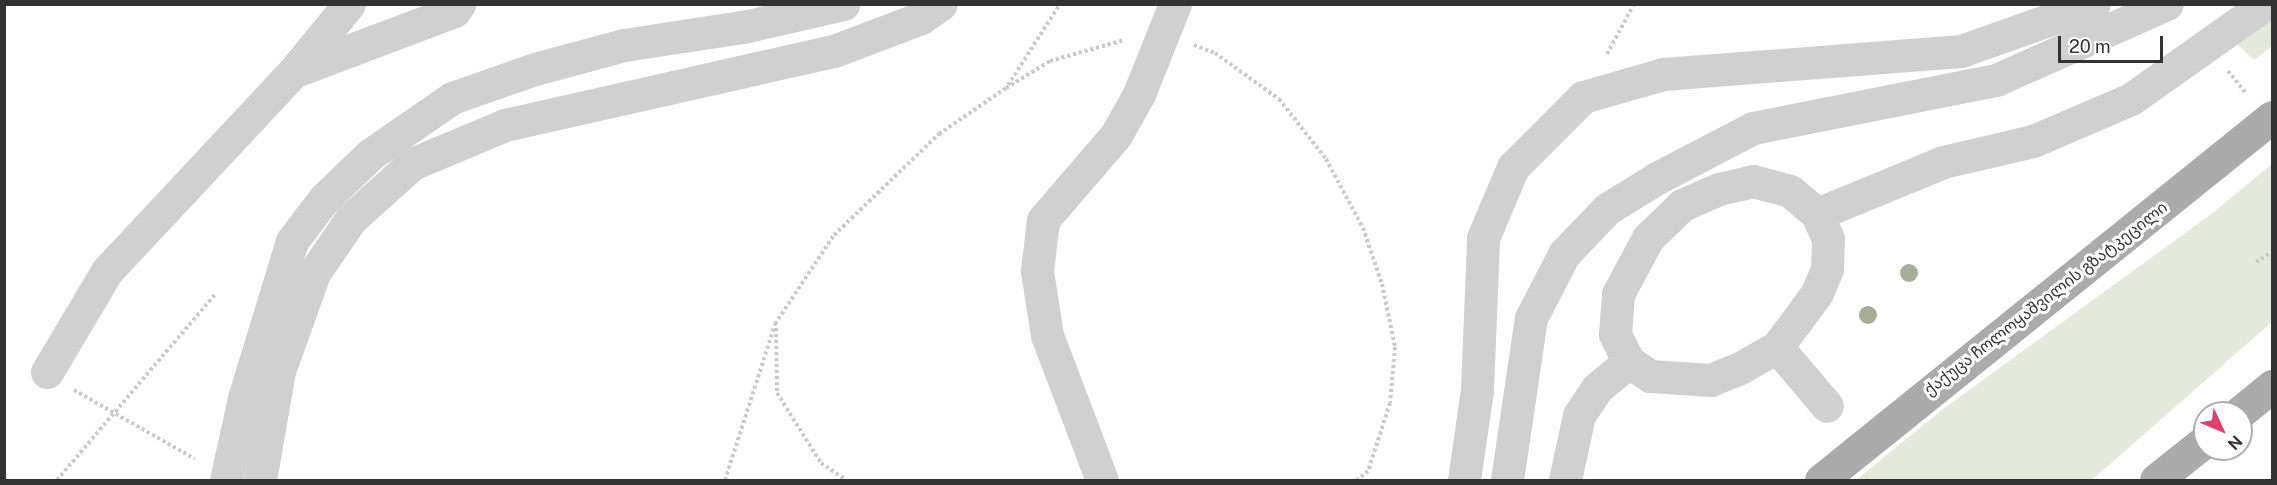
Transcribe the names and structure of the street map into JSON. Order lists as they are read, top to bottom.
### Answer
{
  "streets": {
    "main road": ["ქაქუცა ჩოლოყაშვილის გზატკეცილი"]
  },
  "scale_bar": "20 m",
  "north": "bottom right"
}
